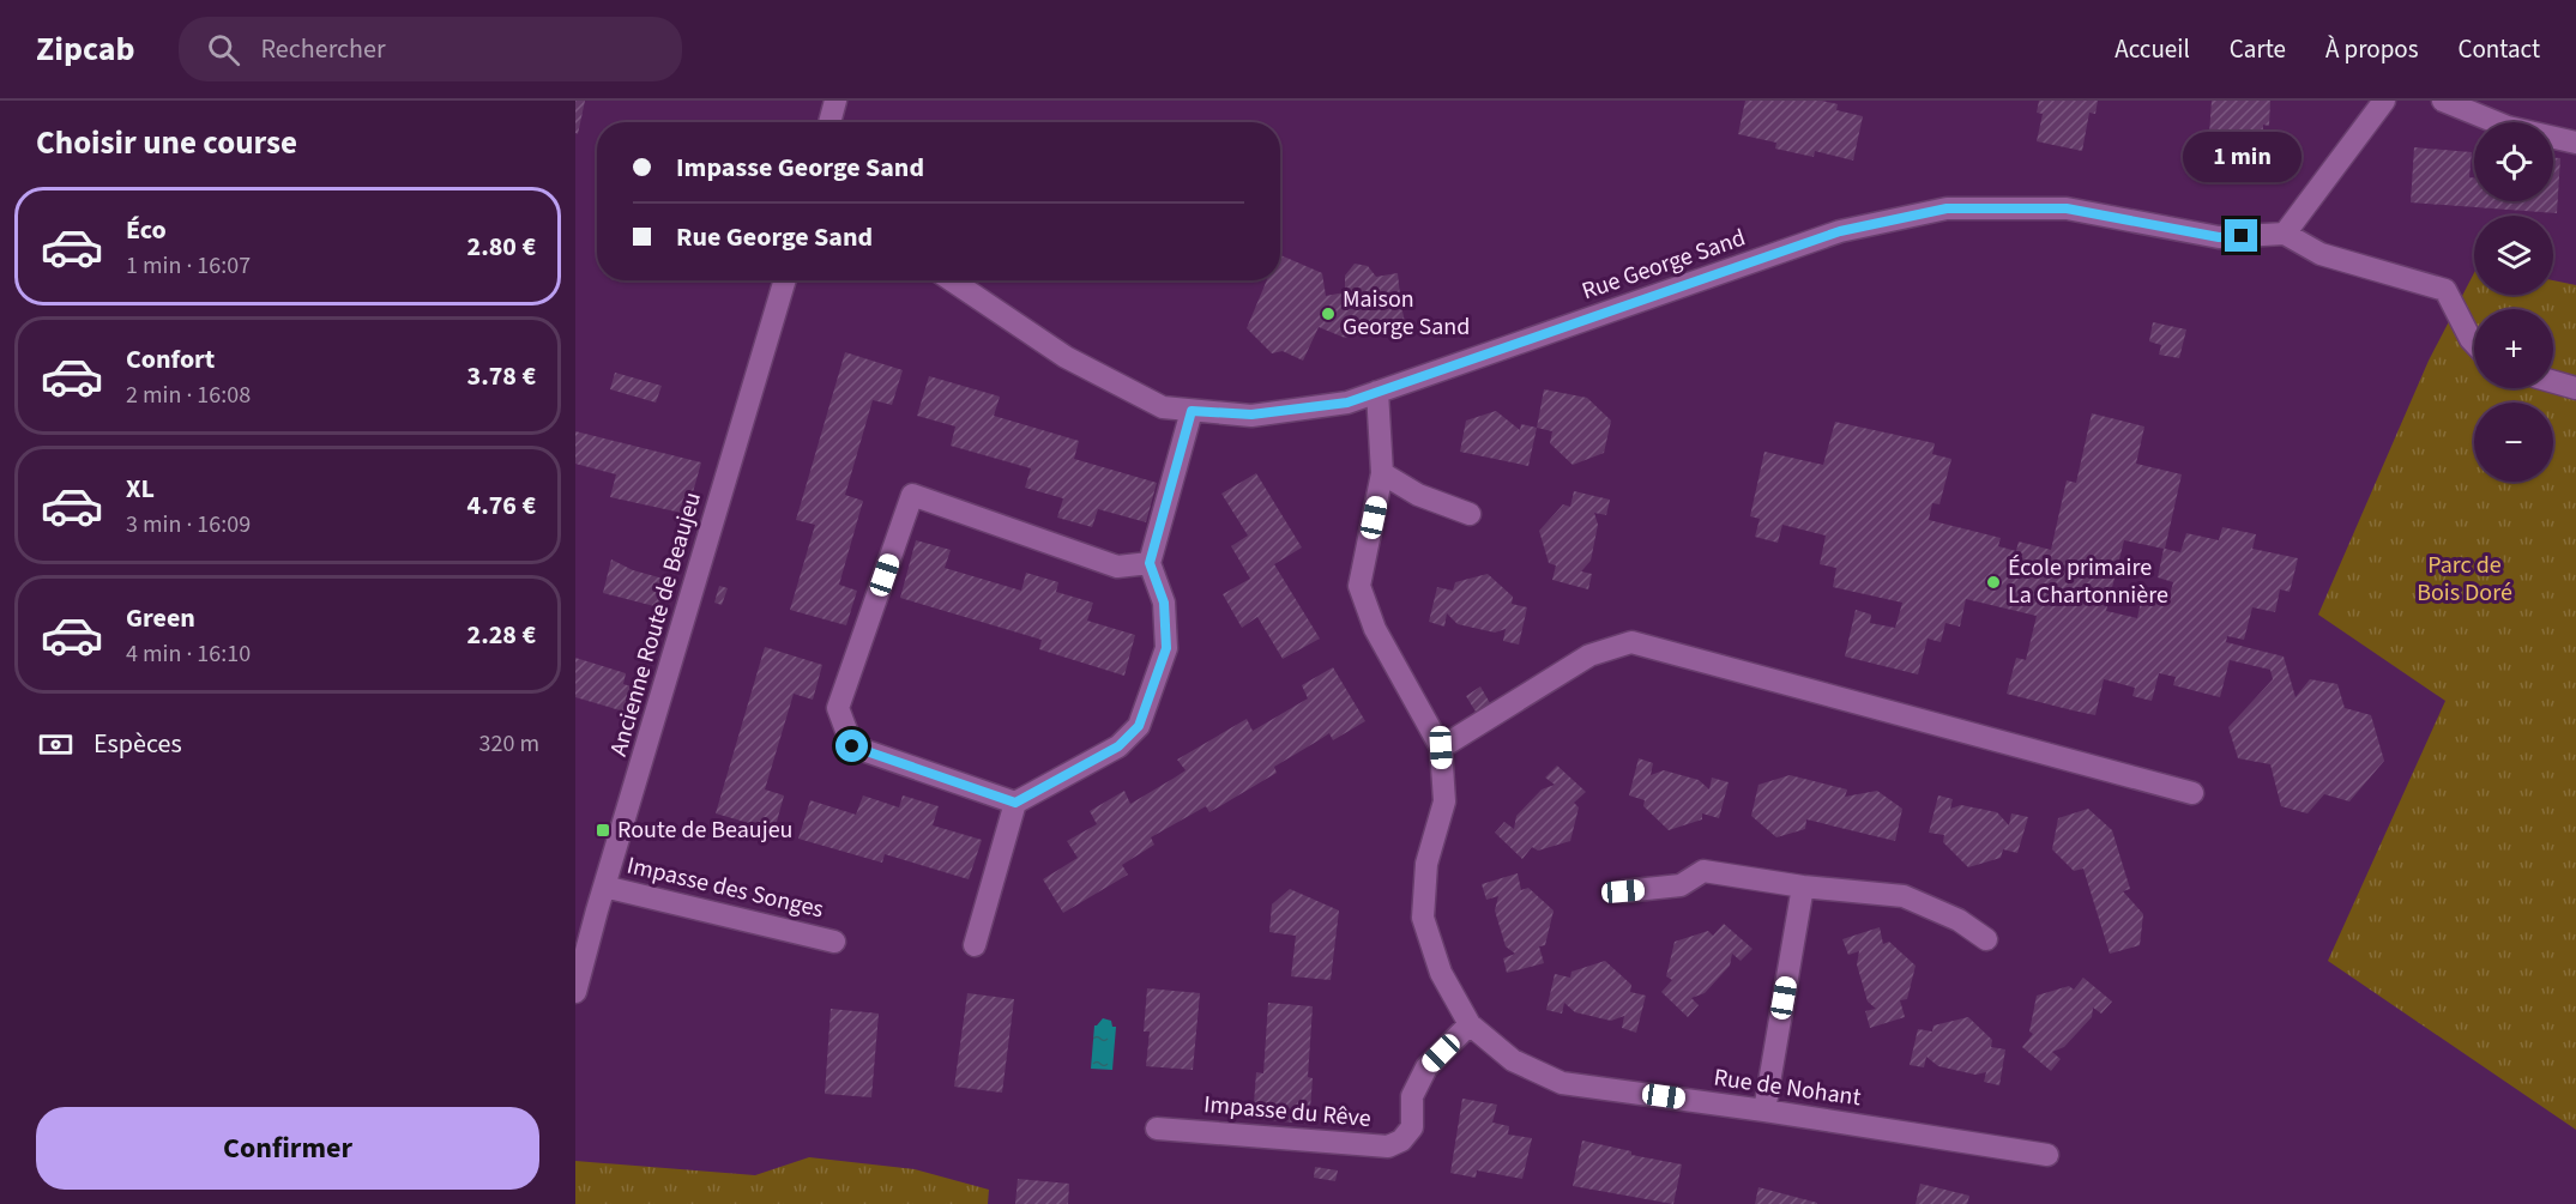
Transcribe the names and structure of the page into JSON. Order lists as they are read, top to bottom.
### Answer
{
  "streets": {
    "street": [
      "Rue George Sand",
      "Ancienne Route de Beaujeu",
      "Impasse des Songes",
      "Rue de Nohant",
      "Impasse du Rêve"
    ]
  },
  "crossings": [
    ["Rue George Sand", "Rue de Nohant"],
    ["Ancienne Route de Beaujeu", "Impasse des Songes"],
    ["Rue de Nohant", "Impasse du Rêve"]
  ],
  "parks": ["Parc de Bois Doré"],
  "places": {
    "other": ["Maison George Sand", "École primaire La Chartonnière"],
    "transit": ["Route de Beaujeu"]
  },
  "page": {
    "header": "Zipcab",
    "search": "Rechercher",
    "nav": [
      "Accueil",
      "Carte",
      "À propos",
      "Contact"
    ],
    "heading": "Choisir une course",
    "map_buttons": ["+", "−"],
    "banner": ["Impasse George Sand", "Rue George Sand"],
    "bubble": "1 min",
    "list": [
      {
        "name": "Éco",
        "note": "1 min · 16:07",
        "value": "2.80 €"
      },
      {
        "name": "Confort",
        "note": "2 min · 16:08",
        "value": "3.78 €"
      },
      {
        "name": "XL",
        "note": "3 min · 16:09",
        "value": "4.76 €"
      },
      {
        "name": "Green",
        "note": "4 min · 16:10",
        "value": "2.28 €"
      }
    ],
    "pay": ["Espèces", "320 m"],
    "buttons": "Confirmer"
  }
}
